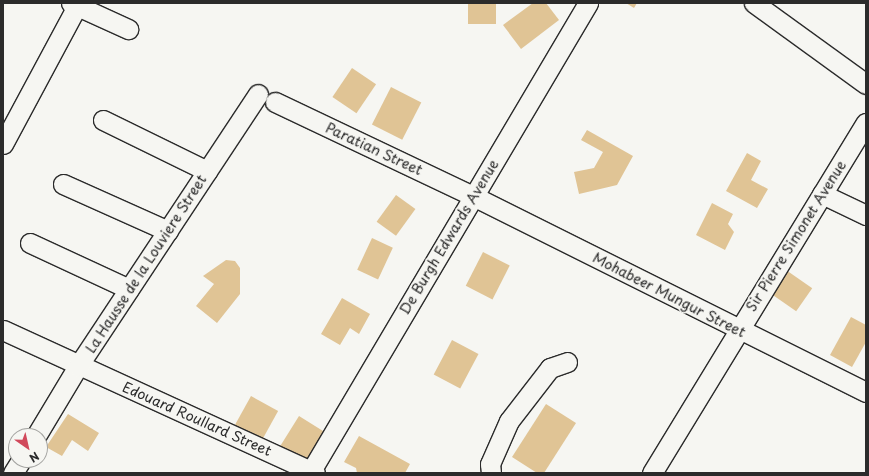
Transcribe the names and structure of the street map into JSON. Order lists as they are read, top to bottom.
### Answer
{
  "streets": {
    "street": [
      "Paratian Street",
      "Sir Pierre Simonet Avenue",
      "De Burgh Edwards Avenue",
      "La Hausse de la Louviere Street",
      "Mohabeer Mungur Street",
      "Edouard Roullard Street"
    ]
  },
  "crossings": [
    ["Paratian Street", "De Burgh Edwards Avenue"],
    ["Paratian Street", "La Hausse de la Louviere Street"],
    ["Paratian Street", "Mohabeer Mungur Street"],
    ["Sir Pierre Simonet Avenue", "Mohabeer Mungur Street"],
    ["De Burgh Edwards Avenue", "Mohabeer Mungur Street"],
    ["De Burgh Edwards Avenue", "Edouard Roullard Street"],
    ["La Hausse de la Louviere Street", "Edouard Roullard Street"]
  ],
  "north": "bottom right"
}
